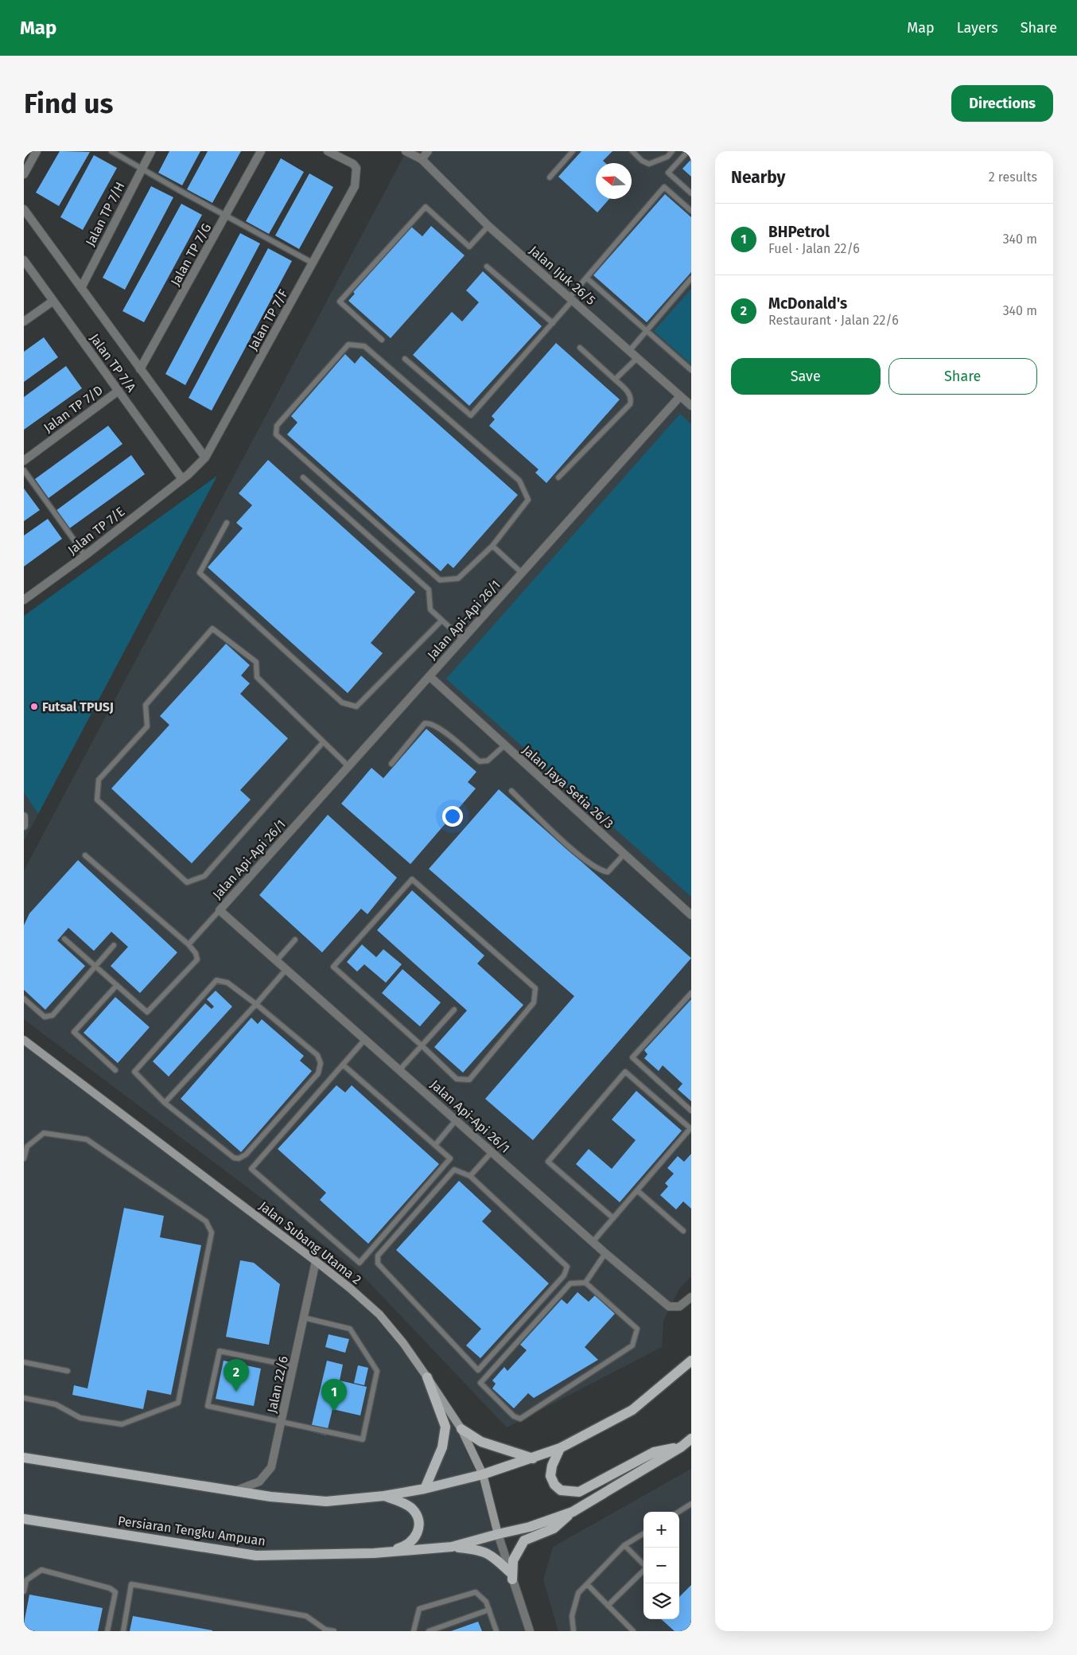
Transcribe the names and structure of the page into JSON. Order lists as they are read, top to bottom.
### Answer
{
  "streets": {
    "main road": ["Jalan Subang Utama 2", "Persiaran Tengku Ampuan"],
    "street": [
      "Jalan TP 7/H",
      "Jalan TP 7/G",
      "Jalan Ijuk 26/5",
      "Jalan TP 7/F",
      "Jalan TP 7/A",
      "Jalan TP 7/D",
      "Jalan TP 7/E",
      "Jalan Api-Api 26/1",
      "Jalan Jaya Setia 26/3",
      "Jalan 22/6"
    ]
  },
  "crossings": [
    ["Jalan Ijuk 26/5", "Jalan Api-Api 26/1"],
    ["Jalan TP 7/F", "Jalan TP 7/A"],
    ["Jalan TP 7/F", "Jalan TP 7/E"],
    ["Jalan TP 7/A", "Jalan TP 7/D"],
    ["Jalan TP 7/A", "Jalan TP 7/E"],
    ["Jalan Api-Api 26/1", "Jalan Jaya Setia 26/3"],
    ["Jalan Subang Utama 2", "Jalan 22/6"],
    ["Jalan Subang Utama 2", "Persiaran Tengku Ampuan"]
  ],
  "places": ["Futsal TPUSJ"],
  "north": "left",
  "page": {
    "header": "Map",
    "nav": ["Map", "Layers", "Share"],
    "buttons": [
      "Directions",
      ["Save", "Share"]
    ],
    "title": "Find us",
    "heading": ["Nearby", "2 results"],
    "list": [
      {
        "mark": "1",
        "name": "BHPetrol",
        "note": "Fuel · Jalan 22/6",
        "value": "340 m"
      },
      {
        "mark": "2",
        "name": "McDonald's",
        "note": "Restaurant · Jalan 22/6",
        "value": "340 m"
      }
    ],
    "pins": ["2", "1"],
    "map_buttons": ["+", "−"]
  }
}
